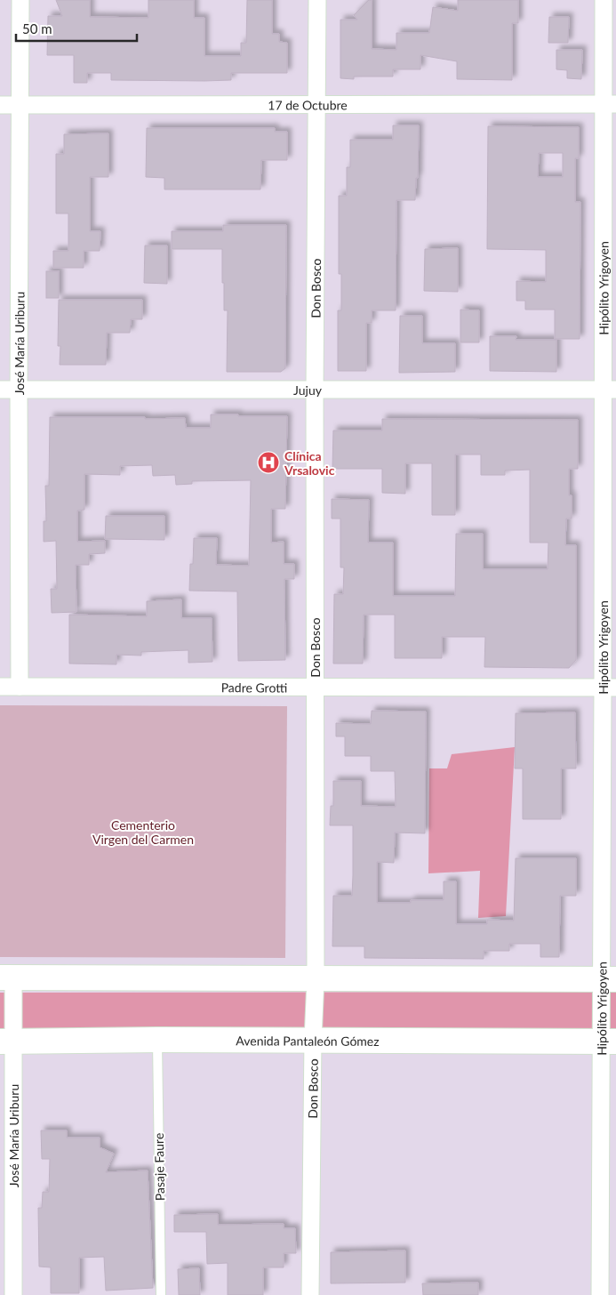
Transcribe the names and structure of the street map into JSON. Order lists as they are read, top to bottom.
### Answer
{
  "streets": {
    "main road": ["Avenida Pantaleón Gómez"],
    "street": [
      "17 de Octubre",
      "Don Bosco",
      "Hipólito Yrigoyen",
      "José María Uriburu",
      "Jujuy",
      "Padre Grotti"
    ],
    "lane": ["Pasaje Faure"]
  },
  "crossings": [
    ["17 de Octubre", "Don Bosco"],
    ["17 de Octubre", "Hipólito Yrigoyen"],
    ["17 de Octubre", "José María Uriburu"],
    ["Don Bosco", "Jujuy"],
    ["Don Bosco", "Padre Grotti"],
    ["Don Bosco", "Avenida Pantaleón Gómez"],
    ["Hipólito Yrigoyen", "Jujuy"],
    ["Hipólito Yrigoyen", "Padre Grotti"],
    ["Hipólito Yrigoyen", "Avenida Pantaleón Gómez"],
    ["José María Uriburu", "Jujuy"],
    ["José María Uriburu", "Padre Grotti"],
    ["José María Uriburu", "Avenida Pantaleón Gómez"],
    ["Avenida Pantaleón Gómez", "Pasaje Faure"]
  ],
  "parks": ["Cementerio Virgen del Carmen"],
  "places": {
    "hospital": ["Clínica Vrsalovic"]
  },
  "scale_bar": "50 m"
}
